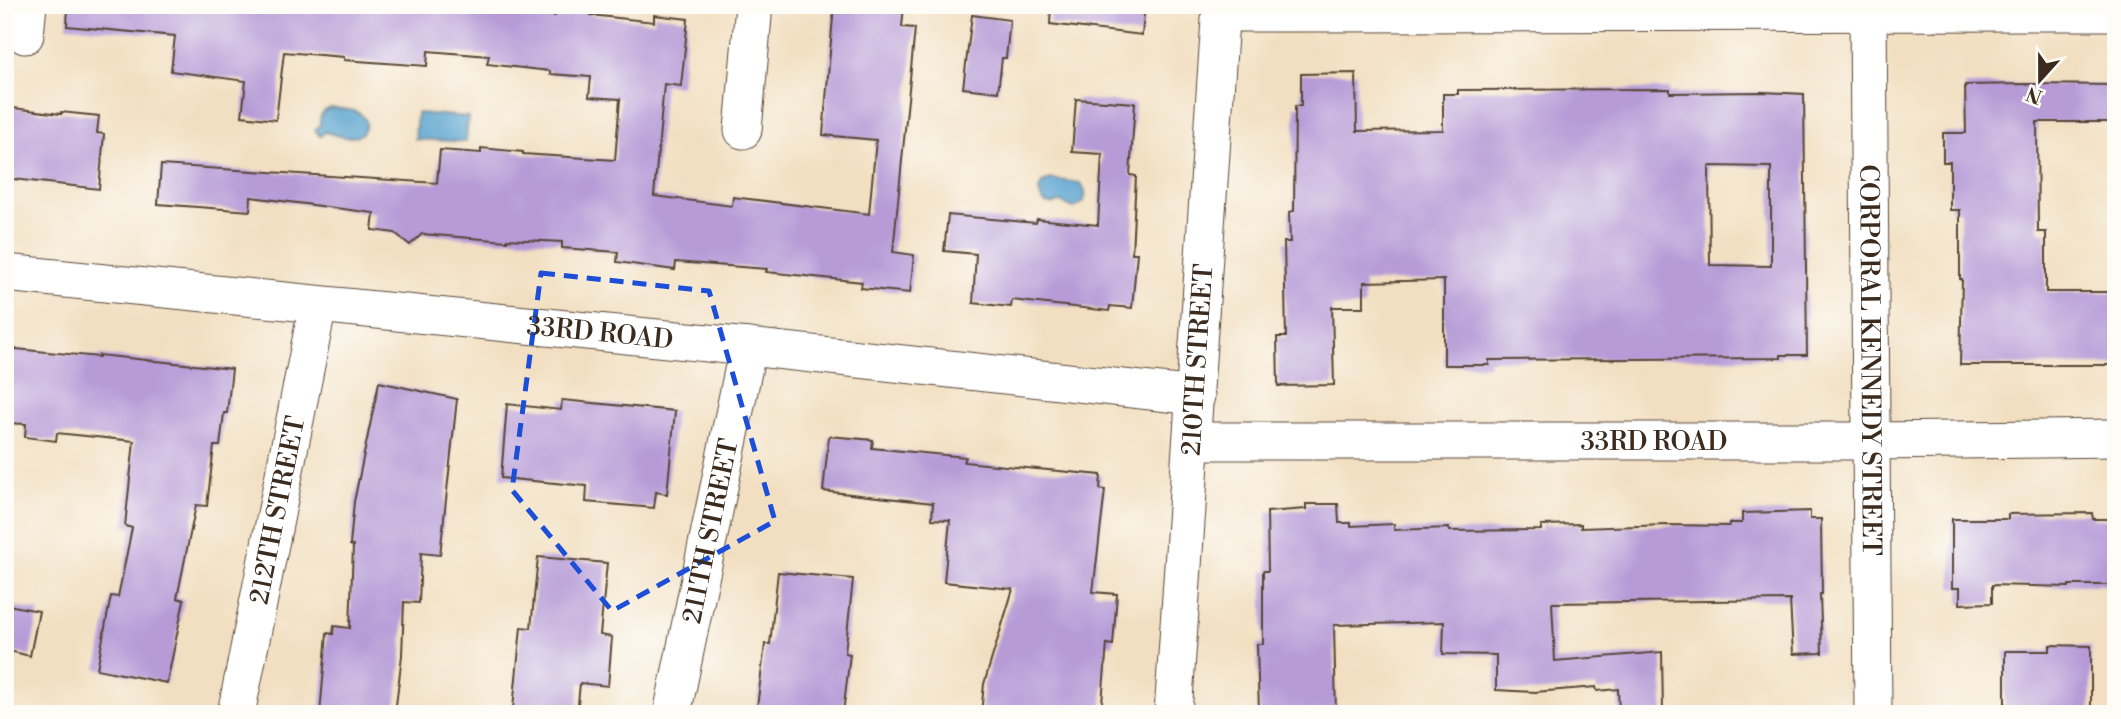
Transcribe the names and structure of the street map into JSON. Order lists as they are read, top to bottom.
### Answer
{
  "streets": {
    "street": [
      "33RD ROAD",
      "CORPORAL KENNEDY STREET",
      "210TH STREET",
      "212TH STREET",
      "211TH STREET"
    ]
  },
  "crossings": [
    ["33RD ROAD", "CORPORAL KENNEDY STREET"],
    ["33RD ROAD", "210TH STREET"],
    ["33RD ROAD", "212TH STREET"],
    ["33RD ROAD", "211TH STREET"]
  ],
  "north": "bottom"
}
